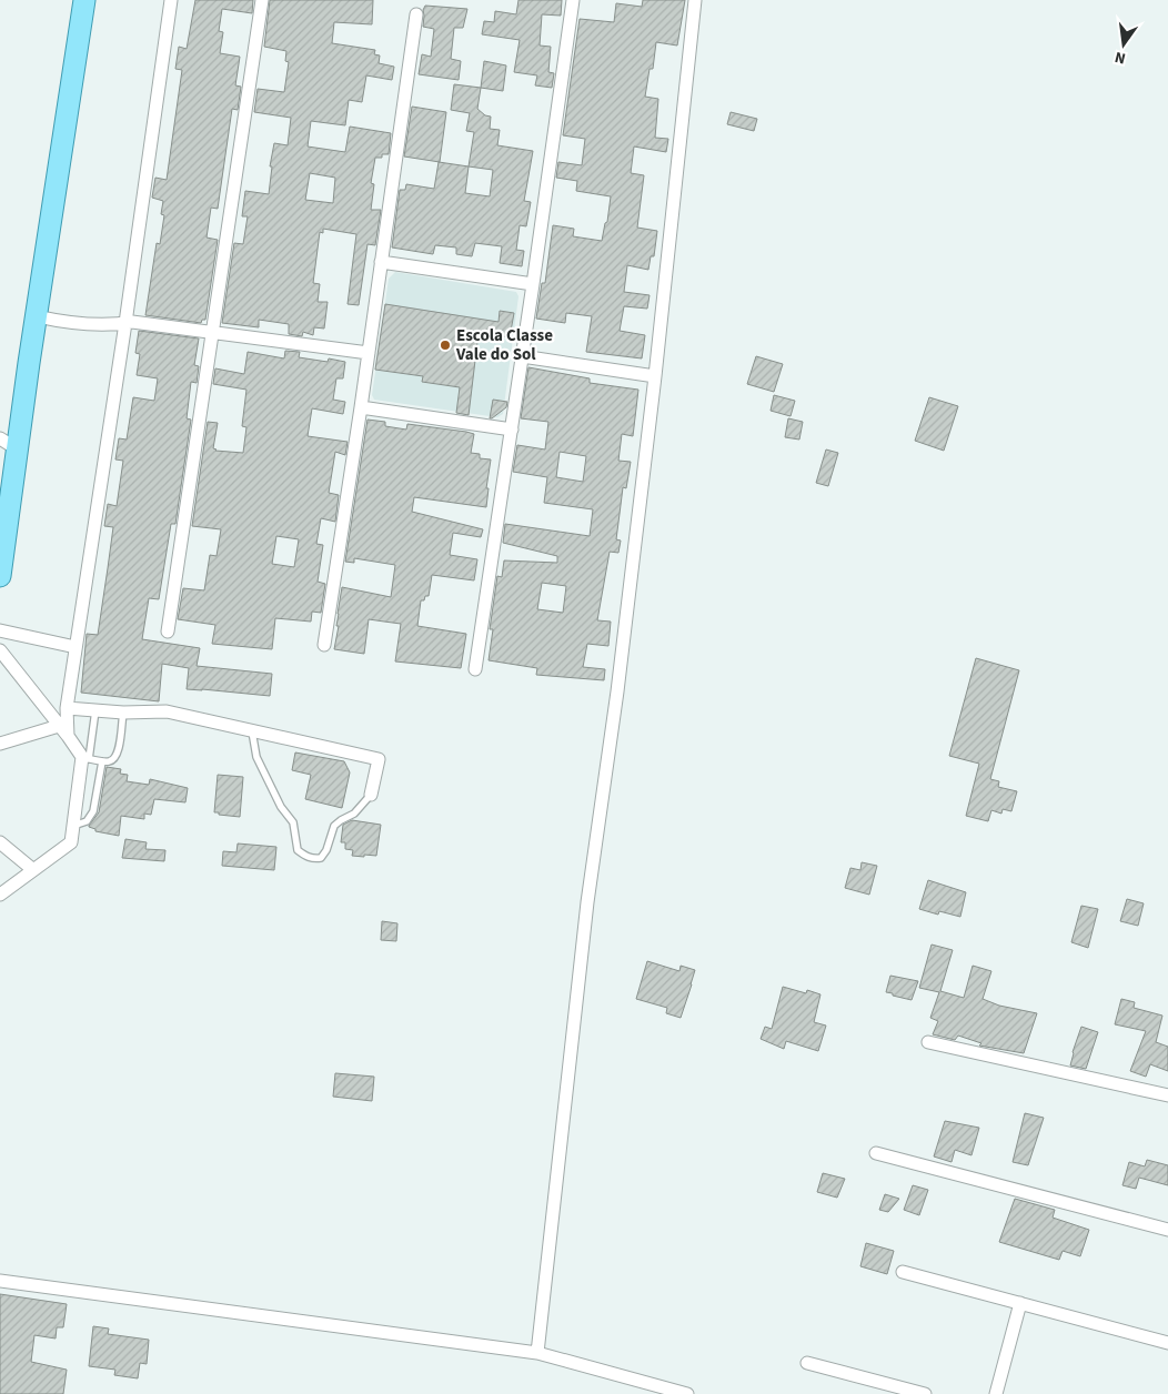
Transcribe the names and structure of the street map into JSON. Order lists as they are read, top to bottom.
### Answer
{
  "places": ["Escola Classe Vale do Sol"],
  "north": "bottom"
}
